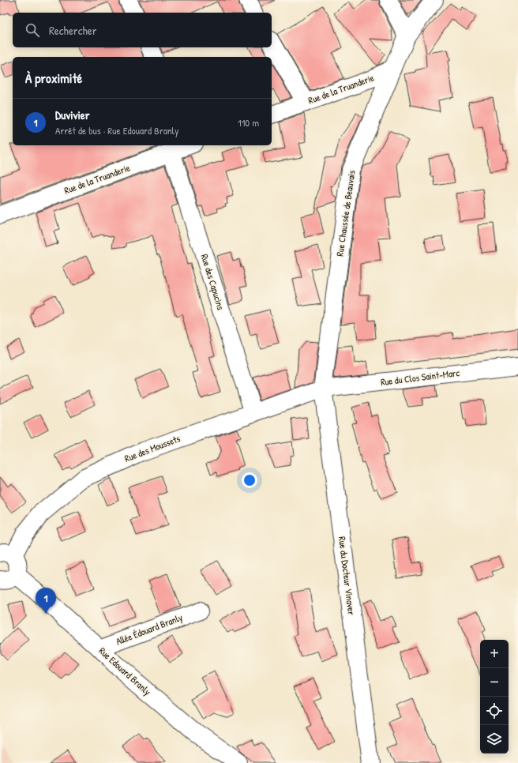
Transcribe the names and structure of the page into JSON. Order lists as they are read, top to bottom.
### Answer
{
  "streets": {
    "street": [
      "Rue de la Truanderie",
      "Rue Chaussée de Beauvais",
      "Rue des Capucins",
      "Rue du Clos Saint-Marc",
      "Rue des Moussets",
      "Rue du Docteur Vinaver",
      "Allée Édouard Branly",
      "Rue Edouard Branly"
    ]
  },
  "crossings": [
    ["Rue de la Truanderie", "Rue Chaussée de Beauvais"],
    ["Rue de la Truanderie", "Rue des Capucins"],
    ["Rue Chaussée de Beauvais", "Rue du Clos Saint-Marc"],
    ["Rue Chaussée de Beauvais", "Rue des Moussets"],
    ["Rue Chaussée de Beauvais", "Rue du Docteur Vinaver"],
    ["Rue des Capucins", "Rue des Moussets"],
    ["Rue du Clos Saint-Marc", "Rue des Moussets"],
    ["Rue du Clos Saint-Marc", "Rue du Docteur Vinaver"],
    ["Rue des Moussets", "Rue du Docteur Vinaver"],
    ["Allée Édouard Branly", "Rue Edouard Branly"]
  ],
  "page": {
    "search": "Rechercher",
    "heading": "À proximité",
    "list": [
      {
        "mark": "1",
        "name": "Duvivier",
        "note": "Arrêt de bus · Rue Edouard Branly",
        "value": "110 m"
      }
    ],
    "pins": "1",
    "map_buttons": ["+", "−"]
  }
}
